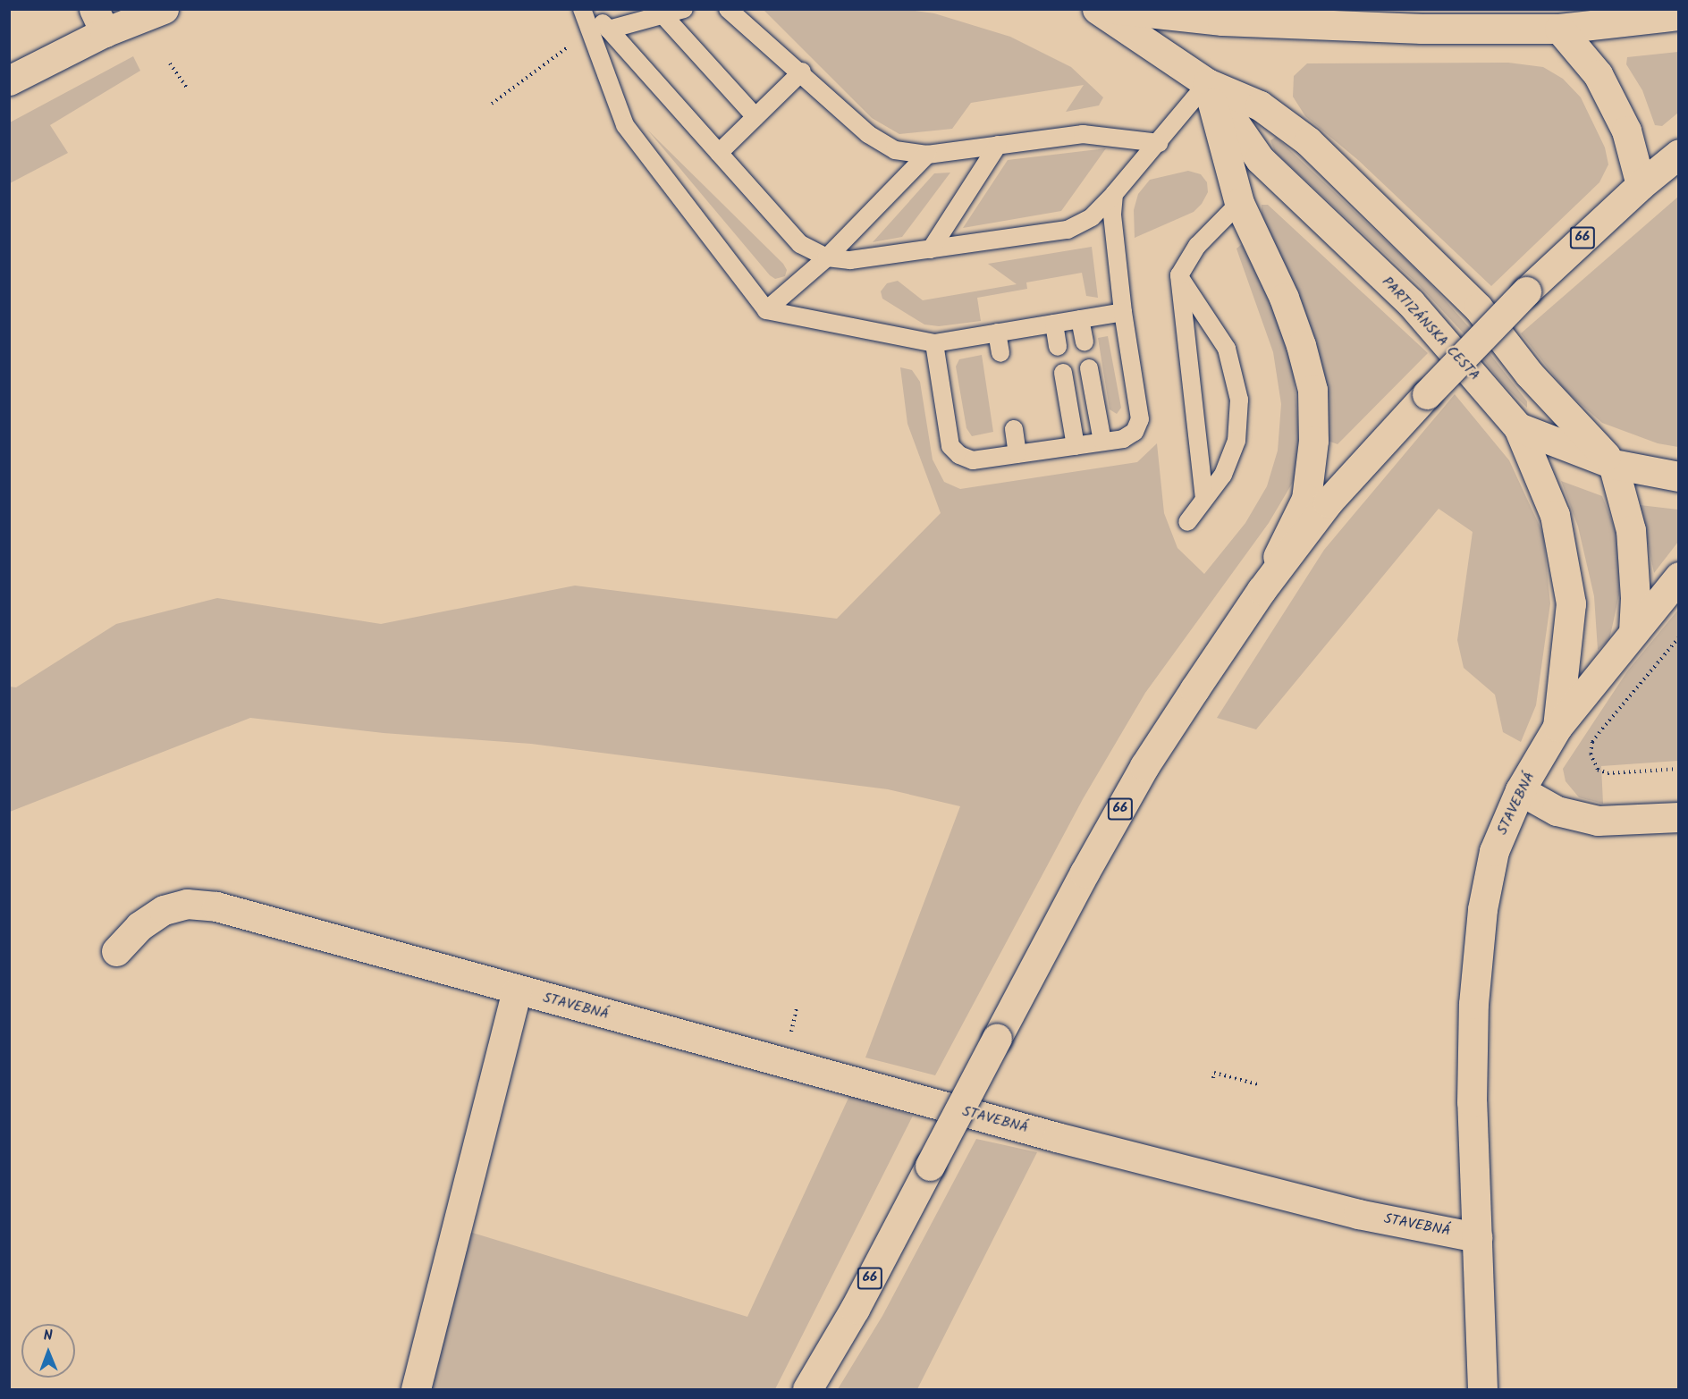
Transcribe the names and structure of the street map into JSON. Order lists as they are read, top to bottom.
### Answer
{
  "streets": {
    "street": ["66", "PARTIZÁNSKA CESTA", "STAVEBNÁ"]
  },
  "crossings": [
    ["PARTIZÁNSKA CESTA", "STAVEBNÁ"]
  ],
  "north": "top"
}
